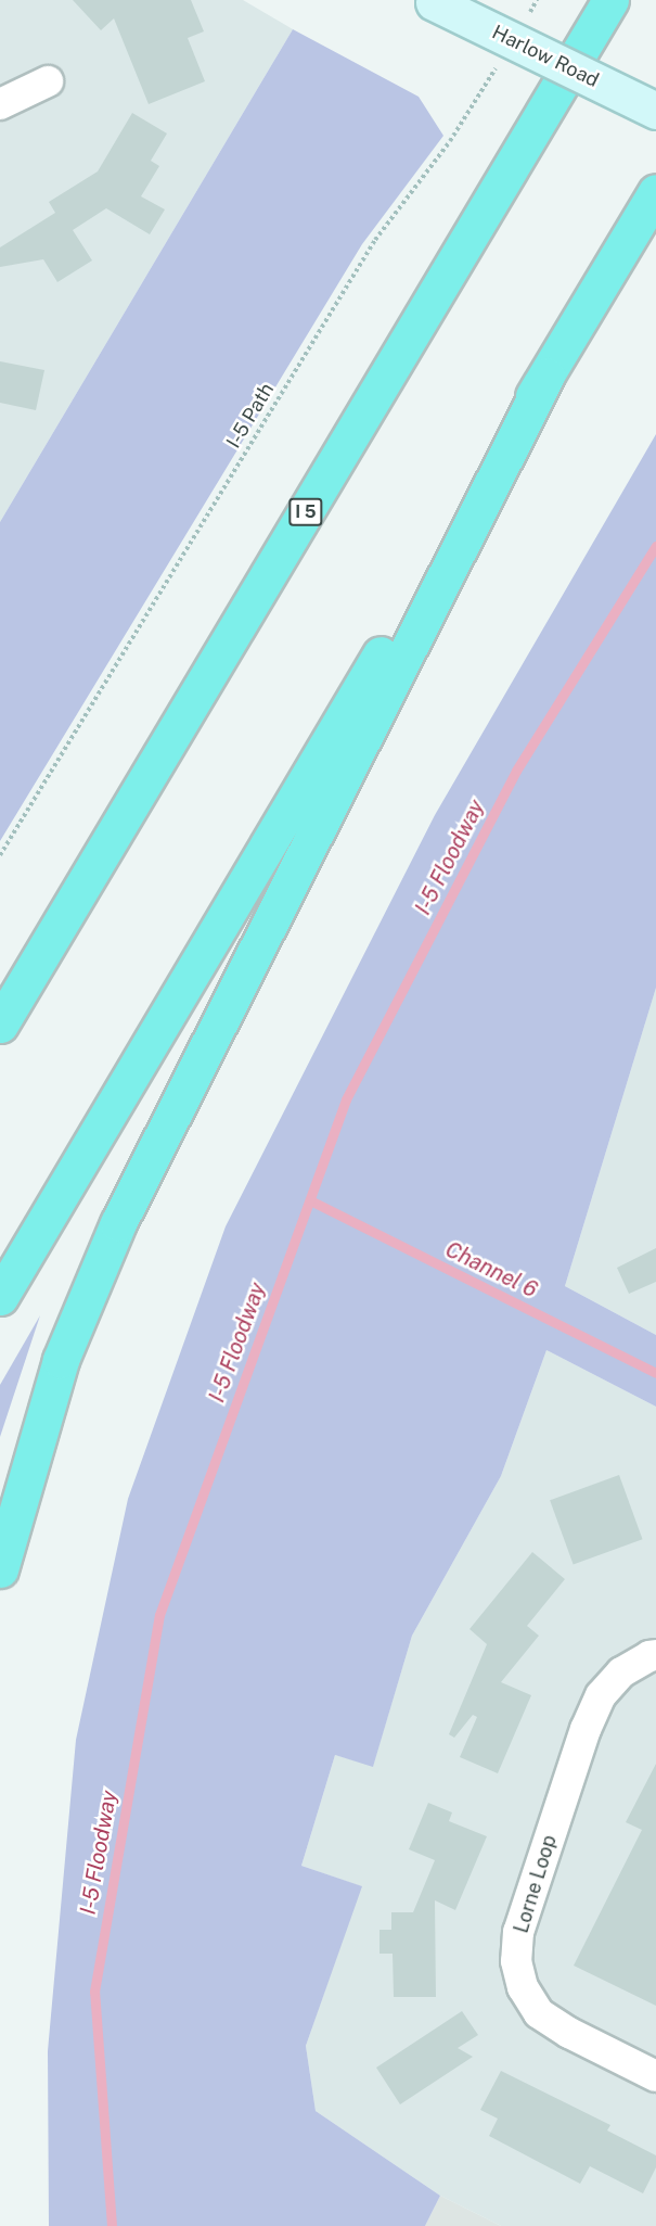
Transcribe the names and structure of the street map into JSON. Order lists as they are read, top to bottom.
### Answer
{
  "streets": {
    "highway": ["I 5"],
    "main road": ["Harlow Road"],
    "street": ["Lorne Loop"],
    "path": ["I-5 Path"]
  },
  "water": ["I-5 Floodway", "Channel 6"]
}
